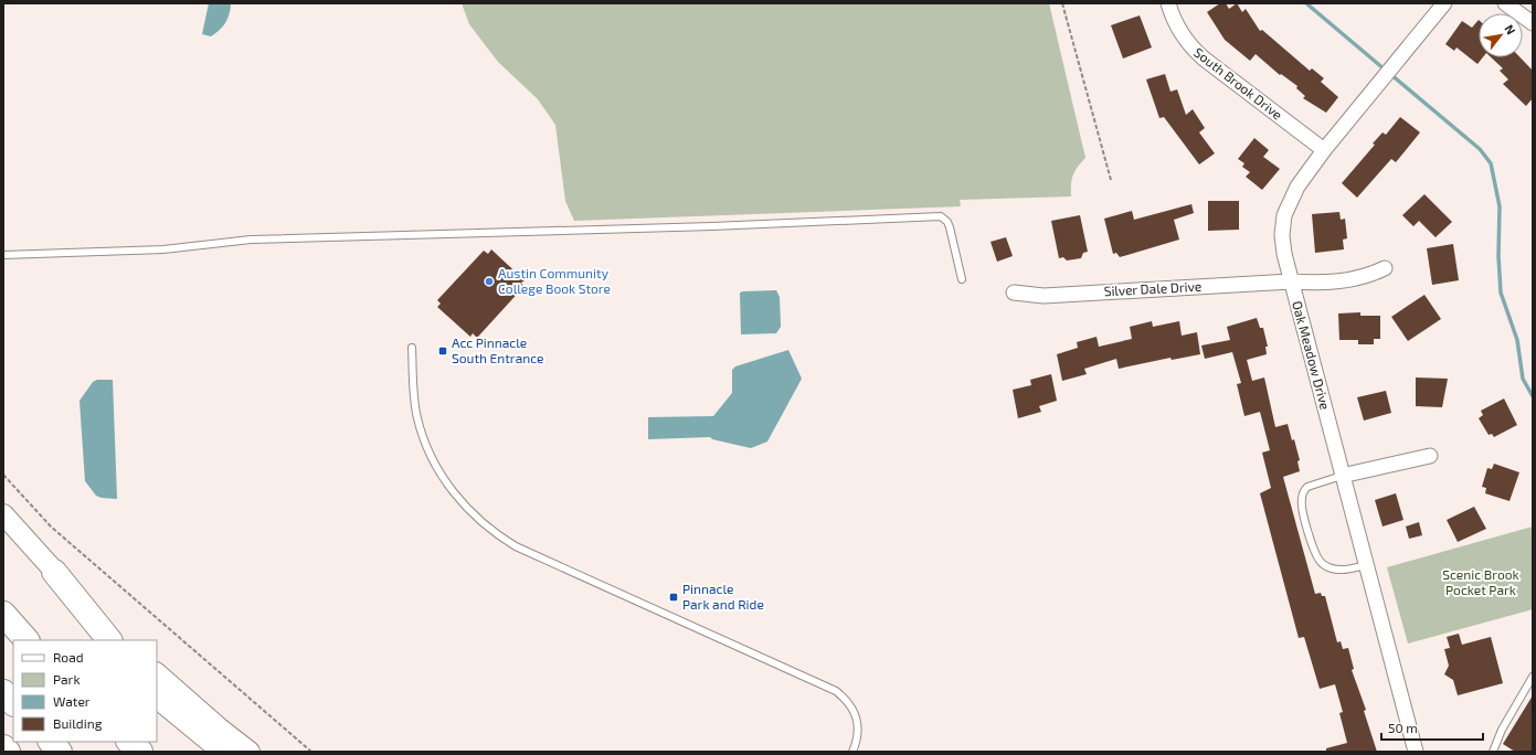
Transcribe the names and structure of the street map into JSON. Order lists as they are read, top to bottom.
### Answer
{
  "streets": {
    "street": ["South Brook Drive", "Silver Dale Drive", "Oak Meadow Drive"]
  },
  "crossings": [
    ["South Brook Drive", "Oak Meadow Drive"],
    ["Silver Dale Drive", "Oak Meadow Drive"]
  ],
  "parks": ["Scenic Brook Pocket Park"],
  "places": {
    "other": ["Austin Community College Book Store"],
    "transit": ["Acc Pinnacle South Entrance", "Pinnacle Park and Ride"]
  },
  "legend": [
    "Road",
    "Park",
    "Water",
    "Building"
  ],
  "scale_bar": "50 m",
  "north": "top right"
}
